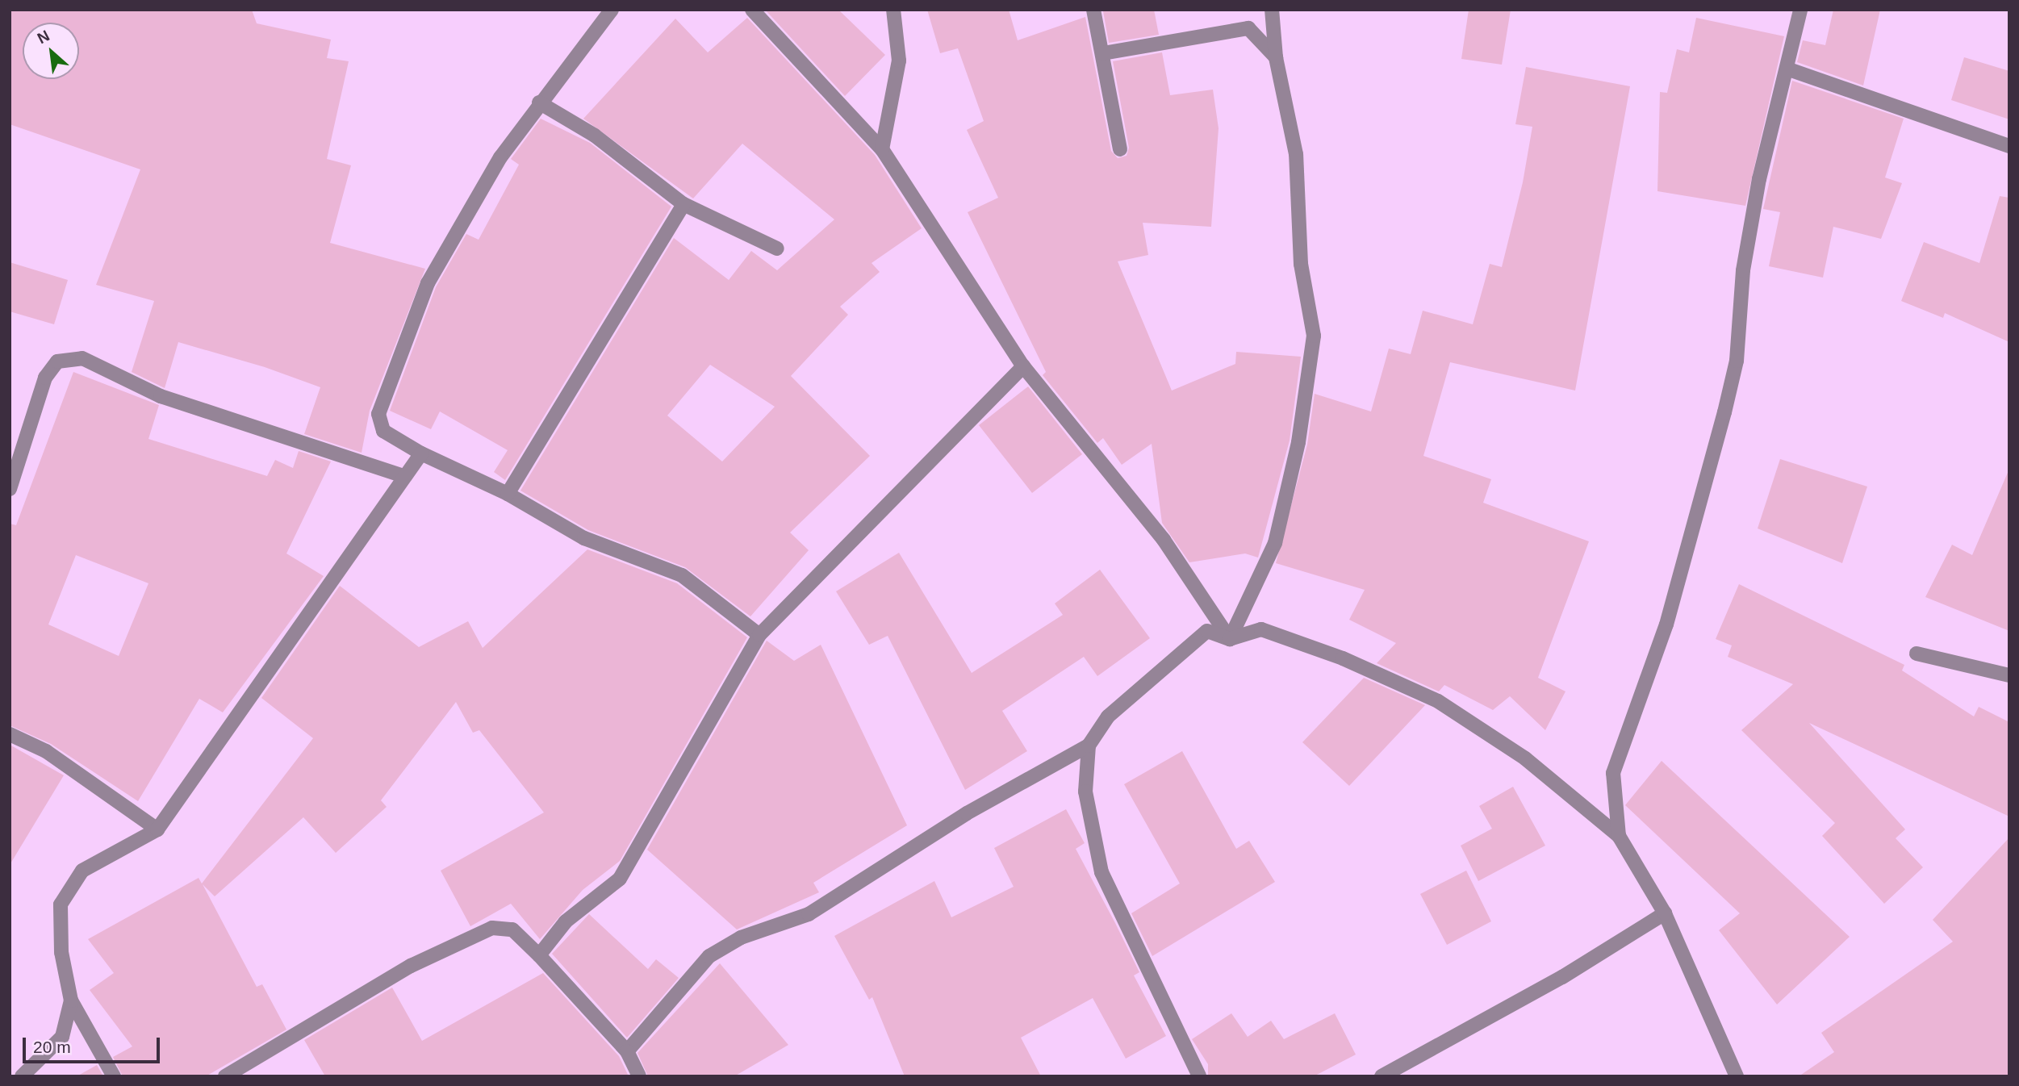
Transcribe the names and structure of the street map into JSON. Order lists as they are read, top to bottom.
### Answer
{
  "scale_bar": "20 m",
  "north": "top left"
}
